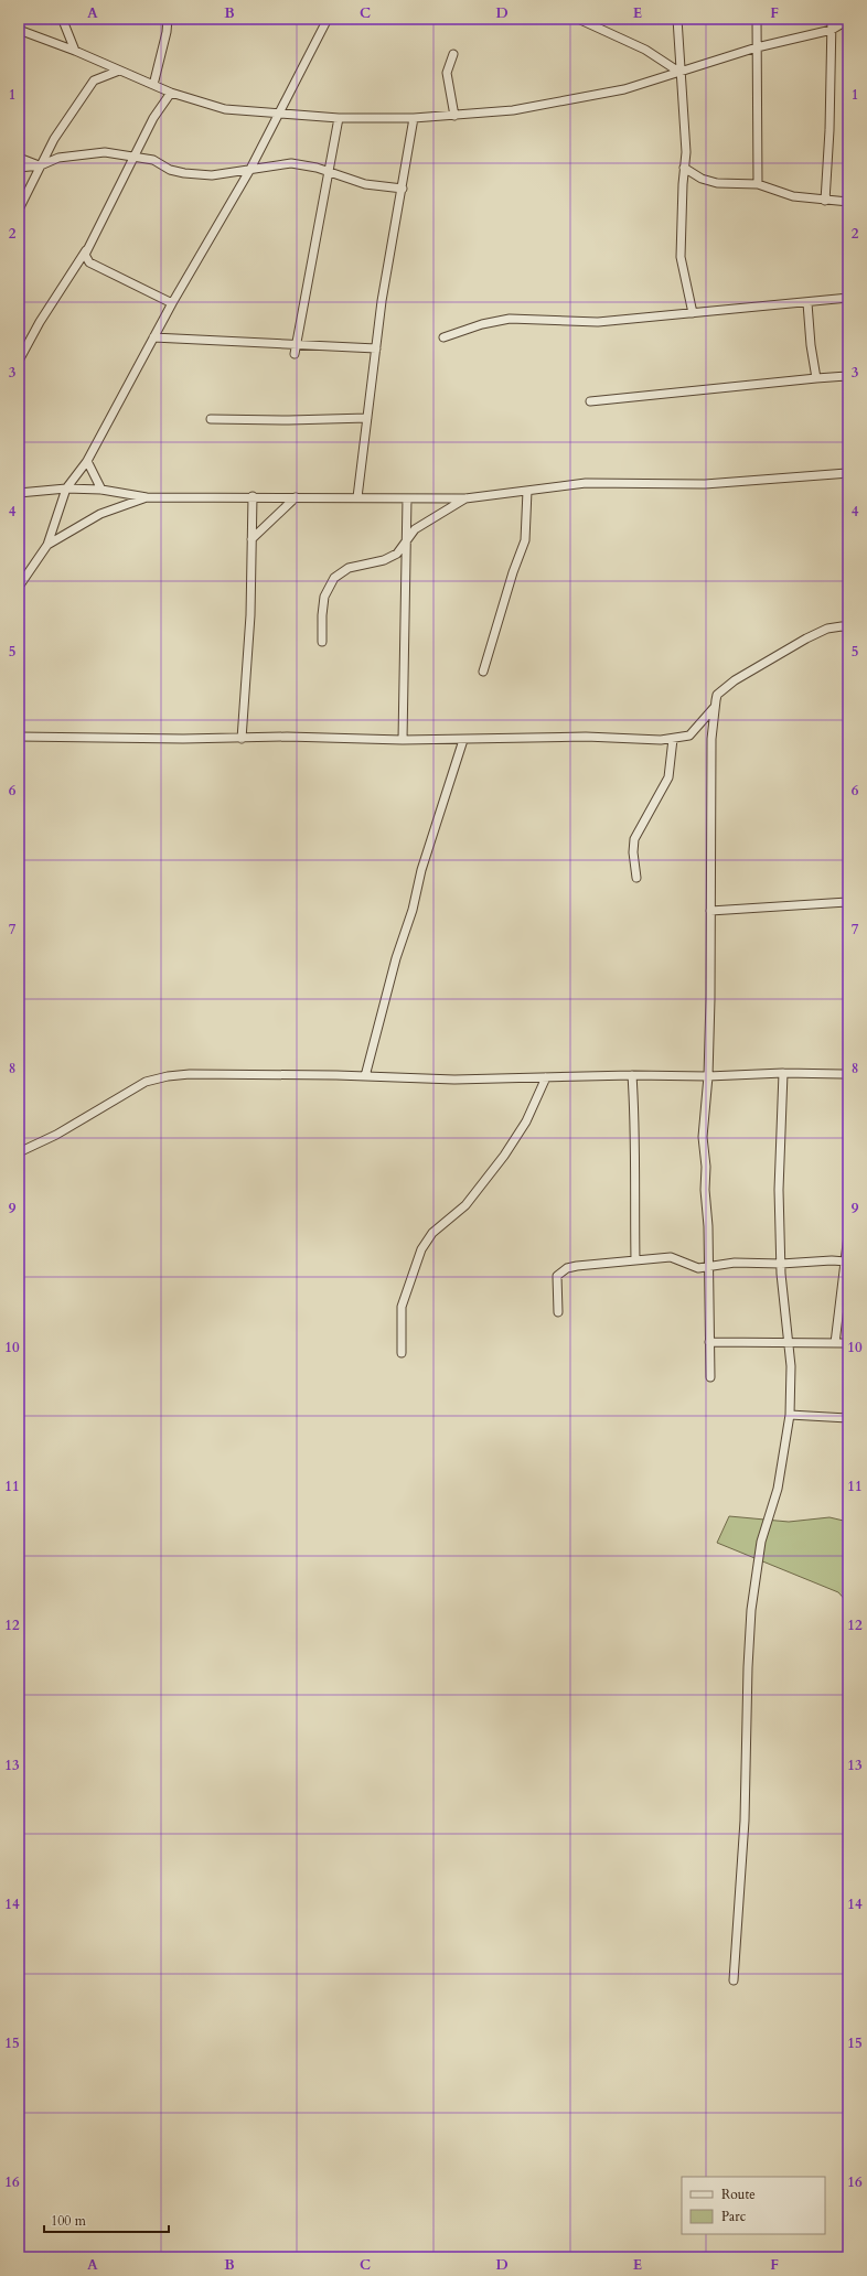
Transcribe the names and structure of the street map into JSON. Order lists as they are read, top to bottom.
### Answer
{
  "legend": ["Route", "Parc"],
  "scale_bar": "100 m",
  "grid": {
    "columns": [
      "A",
      "B",
      "C",
      "D",
      "E",
      "F"
    ],
    "rows": [
      "1",
      "2",
      "3",
      "4",
      "5",
      "6",
      "7",
      "8",
      "9",
      "10",
      "11",
      "12",
      "13",
      "14",
      "15",
      "16"
    ]
  }
}
